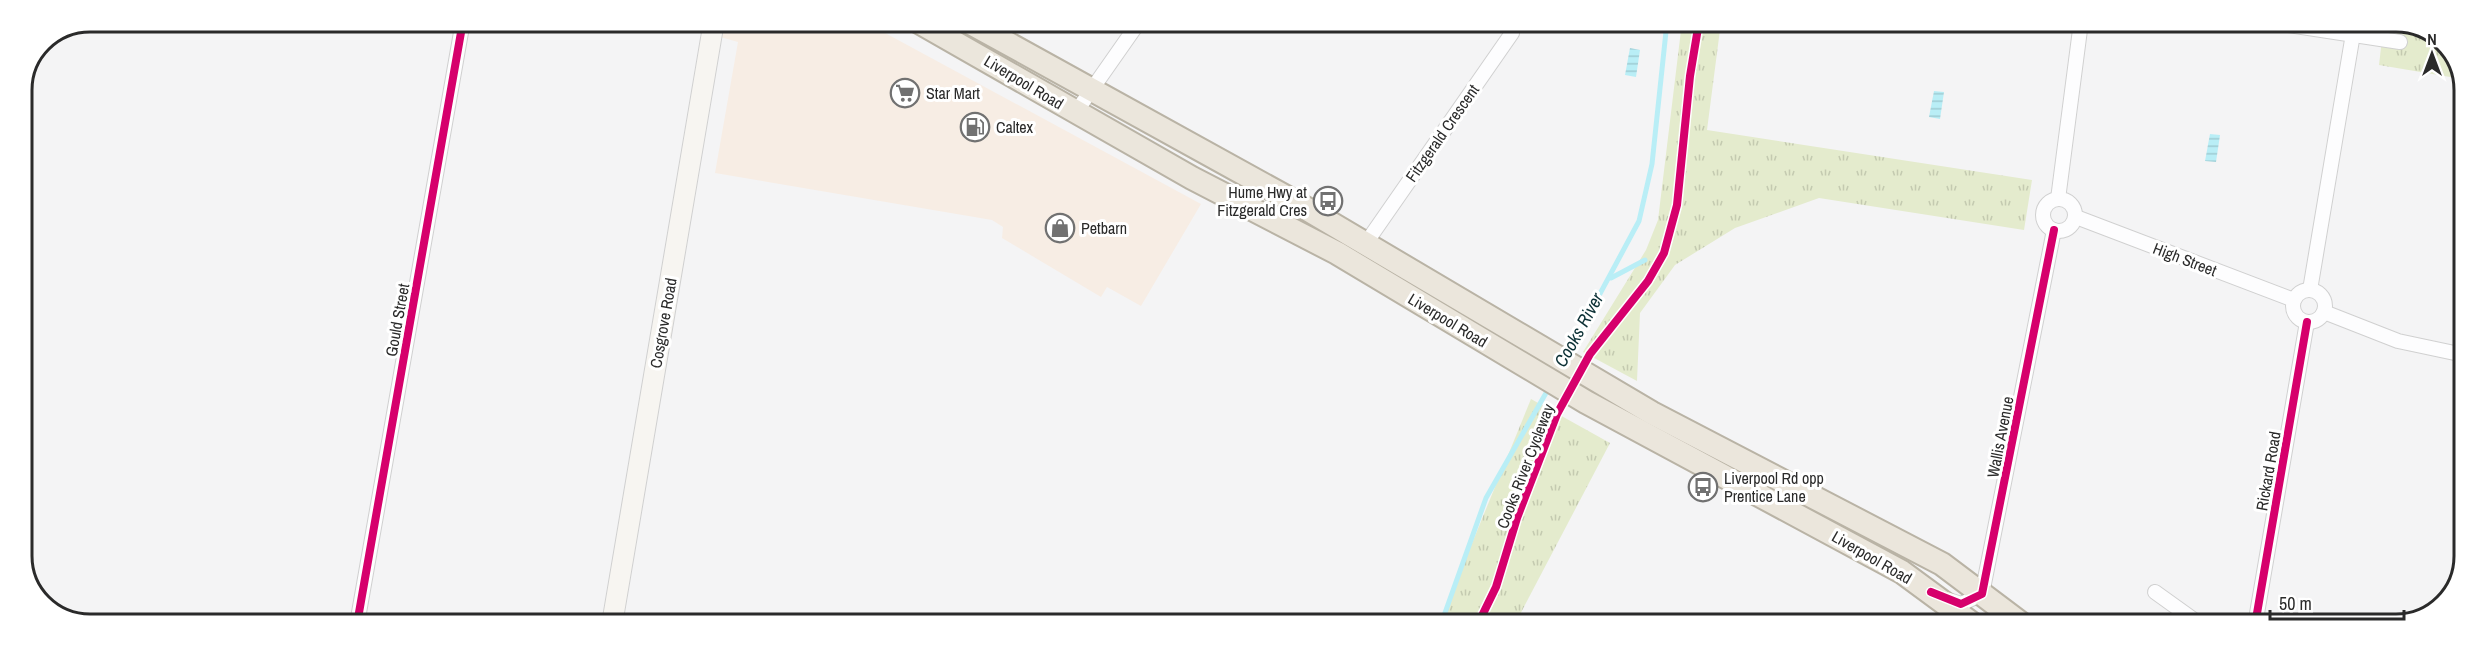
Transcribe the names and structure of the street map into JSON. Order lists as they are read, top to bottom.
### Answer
{
  "streets": {
    "highway": ["Liverpool Road"],
    "main road": ["Cosgrove Road"],
    "street": [
      "Fitzgerald Crescent",
      "High Street",
      "Gould Street",
      "Wallis Avenue",
      "Rickard Road"
    ],
    "cycle path": ["Cooks River Cycleway"]
  },
  "crossings": [
    ["Liverpool Road", "Fitzgerald Crescent"],
    ["Liverpool Road", "Wallis Avenue"],
    ["High Street", "Wallis Avenue"],
    ["High Street", "Rickard Road"]
  ],
  "water": ["Cooks River"],
  "places": {
    "supermarket": ["Star Mart"],
    "fuel station": ["Caltex"],
    "bus stop": ["Hume Hwy at Fitzgerald Cres", "Liverpool Rd opp Prentice Lane"],
    "shop": ["Petbarn"]
  },
  "scale_bar": "50 m",
  "north": "top"
}
